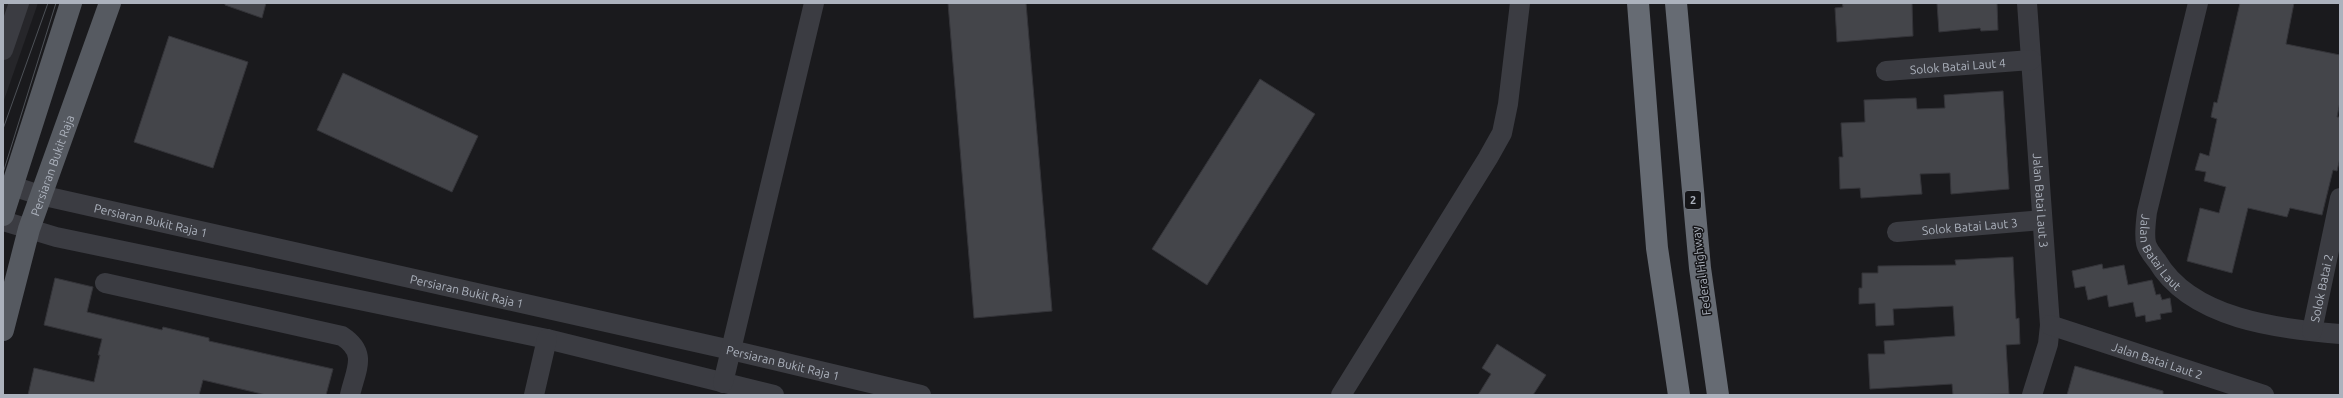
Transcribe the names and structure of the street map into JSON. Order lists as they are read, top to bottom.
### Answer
{
  "streets": {
    "highway": ["2", "Federal Highway"],
    "main road": ["Persiaran Bukit Raja"],
    "street": [
      "Solok Batai Laut 4",
      "Jalan Batai Laut 3",
      "Persiaran Bukit Raja 1",
      "Solok Batai Laut 3",
      "Jalan Batai Laut",
      "Solok Batai 2",
      "Jalan Batai Laut 2"
    ]
  },
  "crossings": [
    ["Solok Batai Laut 4", "Jalan Batai Laut 3"],
    ["Persiaran Bukit Raja", "Persiaran Bukit Raja 1"],
    ["Jalan Batai Laut 3", "Solok Batai Laut 3"],
    ["Jalan Batai Laut 3", "Jalan Batai Laut 2"],
    ["Jalan Batai Laut", "Solok Batai 2"]
  ]
}
